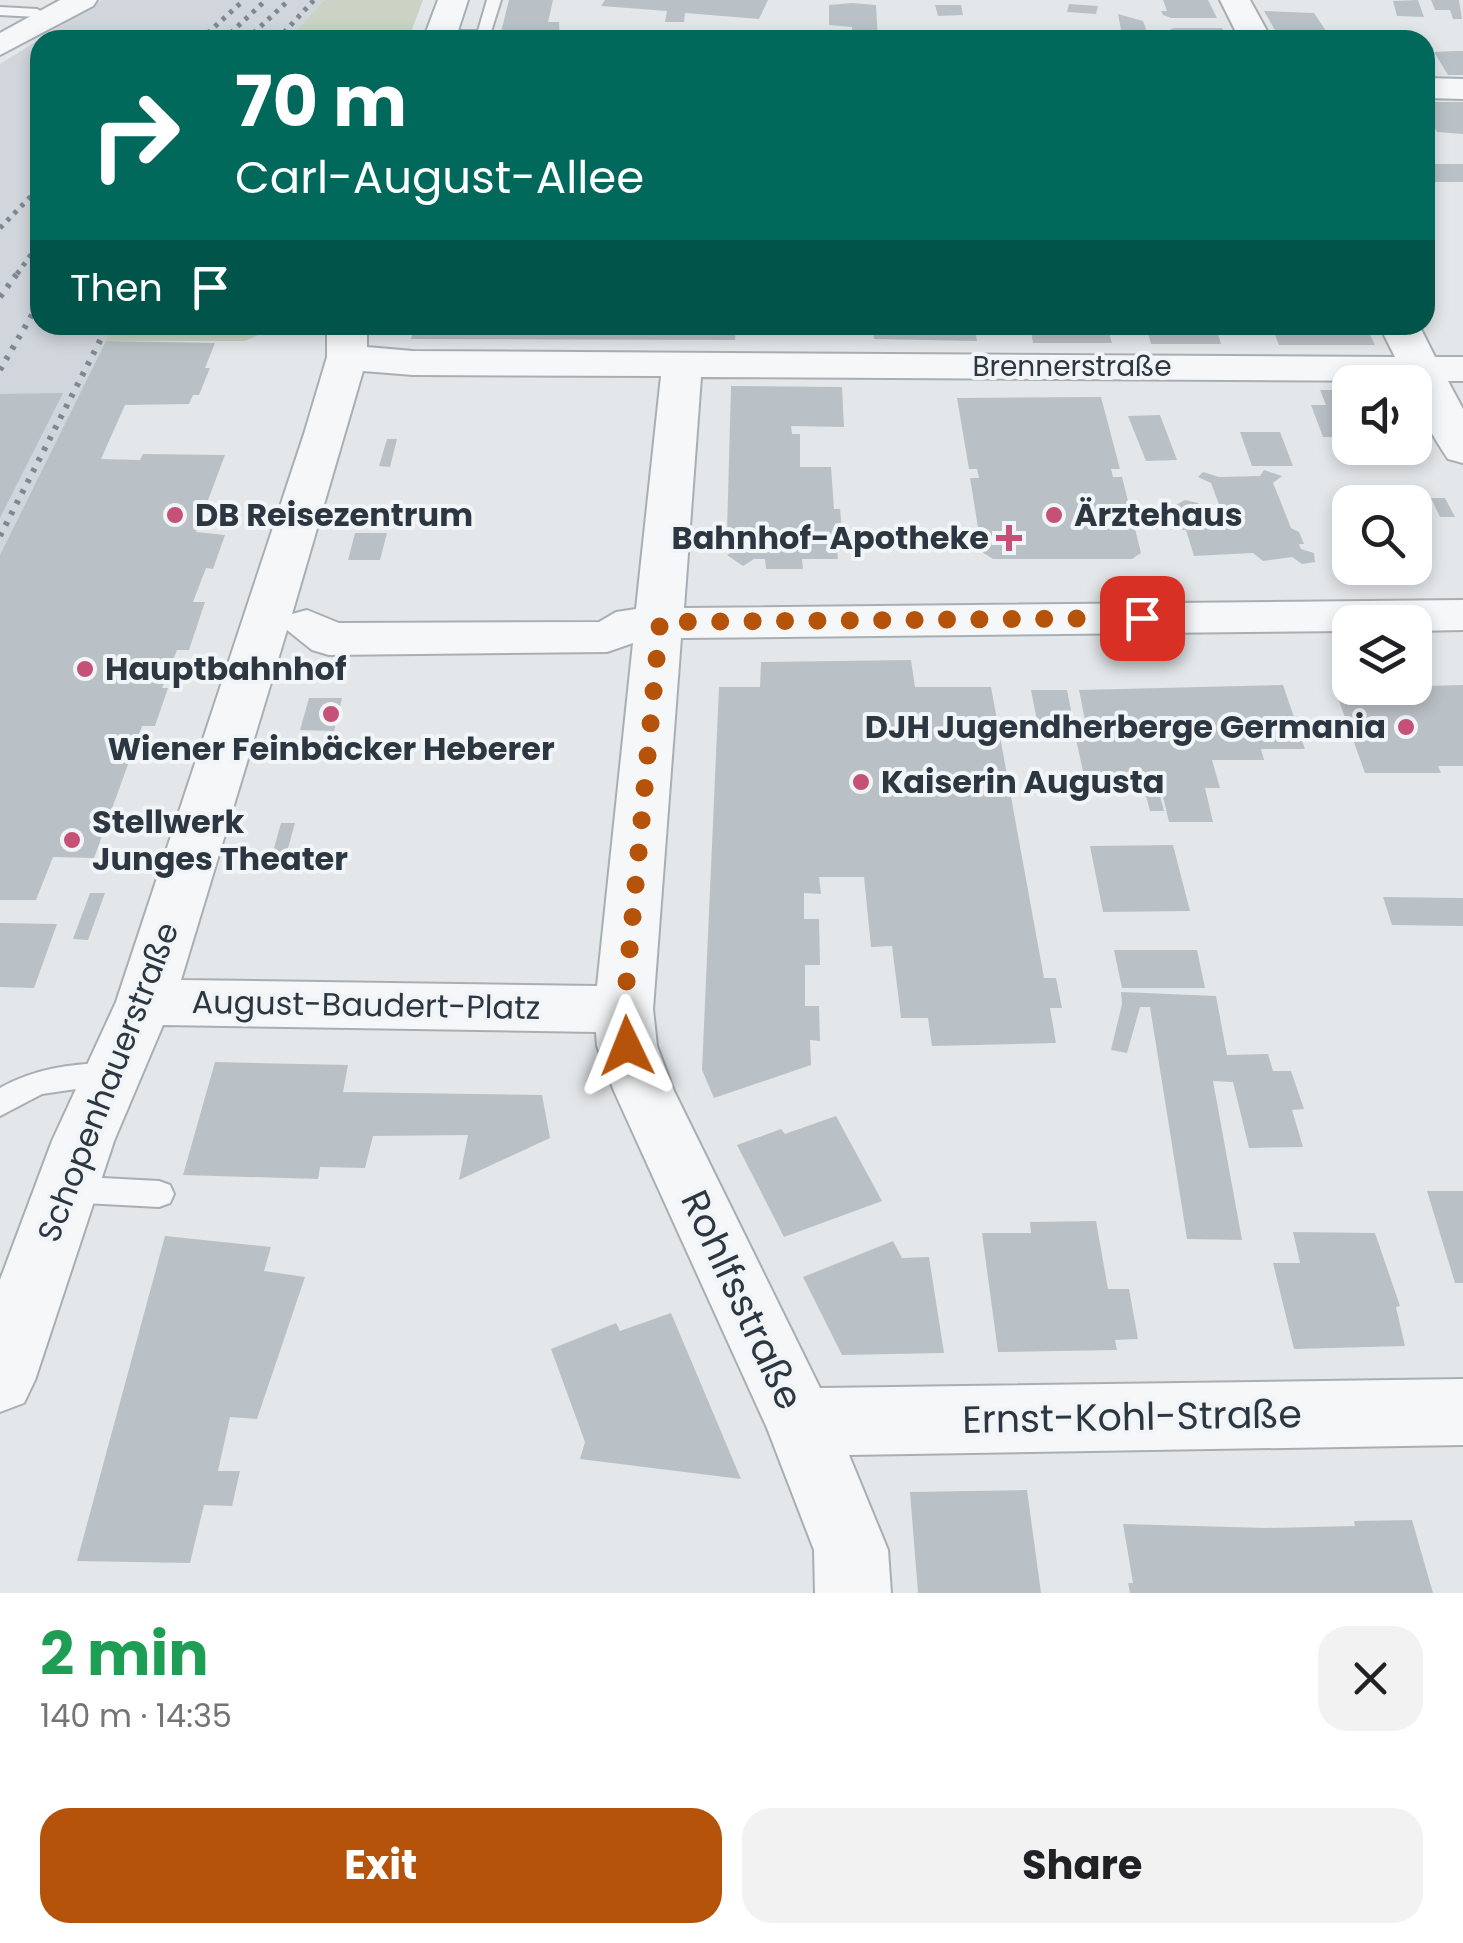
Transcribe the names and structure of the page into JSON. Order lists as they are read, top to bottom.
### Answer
{
  "streets": {
    "street": [
      "Brennerstraße",
      "August-Baudert-Platz",
      "Schopenhauerstraße",
      "Rohlfsstraße",
      "Ernst-Kohl-Straße"
    ]
  },
  "crossings": [
    ["August-Baudert-Platz", "Schopenhauerstraße"],
    ["August-Baudert-Platz", "Rohlfsstraße"],
    ["Rohlfsstraße", "Ernst-Kohl-Straße"]
  ],
  "places": {
    "other": [
      "DB Reisezentrum",
      "Ärztehaus",
      "Hauptbahnhof",
      "Wiener Feinbäcker Heberer",
      "DJH Jugendherberge Germania",
      "Kaiserin Augusta",
      "Stellwerk Junges Theater"
    ],
    "health": ["Bahnhof-Apotheke"]
  },
  "page": {
    "turn": ["70 m", "Carl-August-Allee"],
    "then": "Then",
    "heading": ["2 min", "140 m · 14:35"],
    "buttons": ["Exit", "Share"]
  }
}
